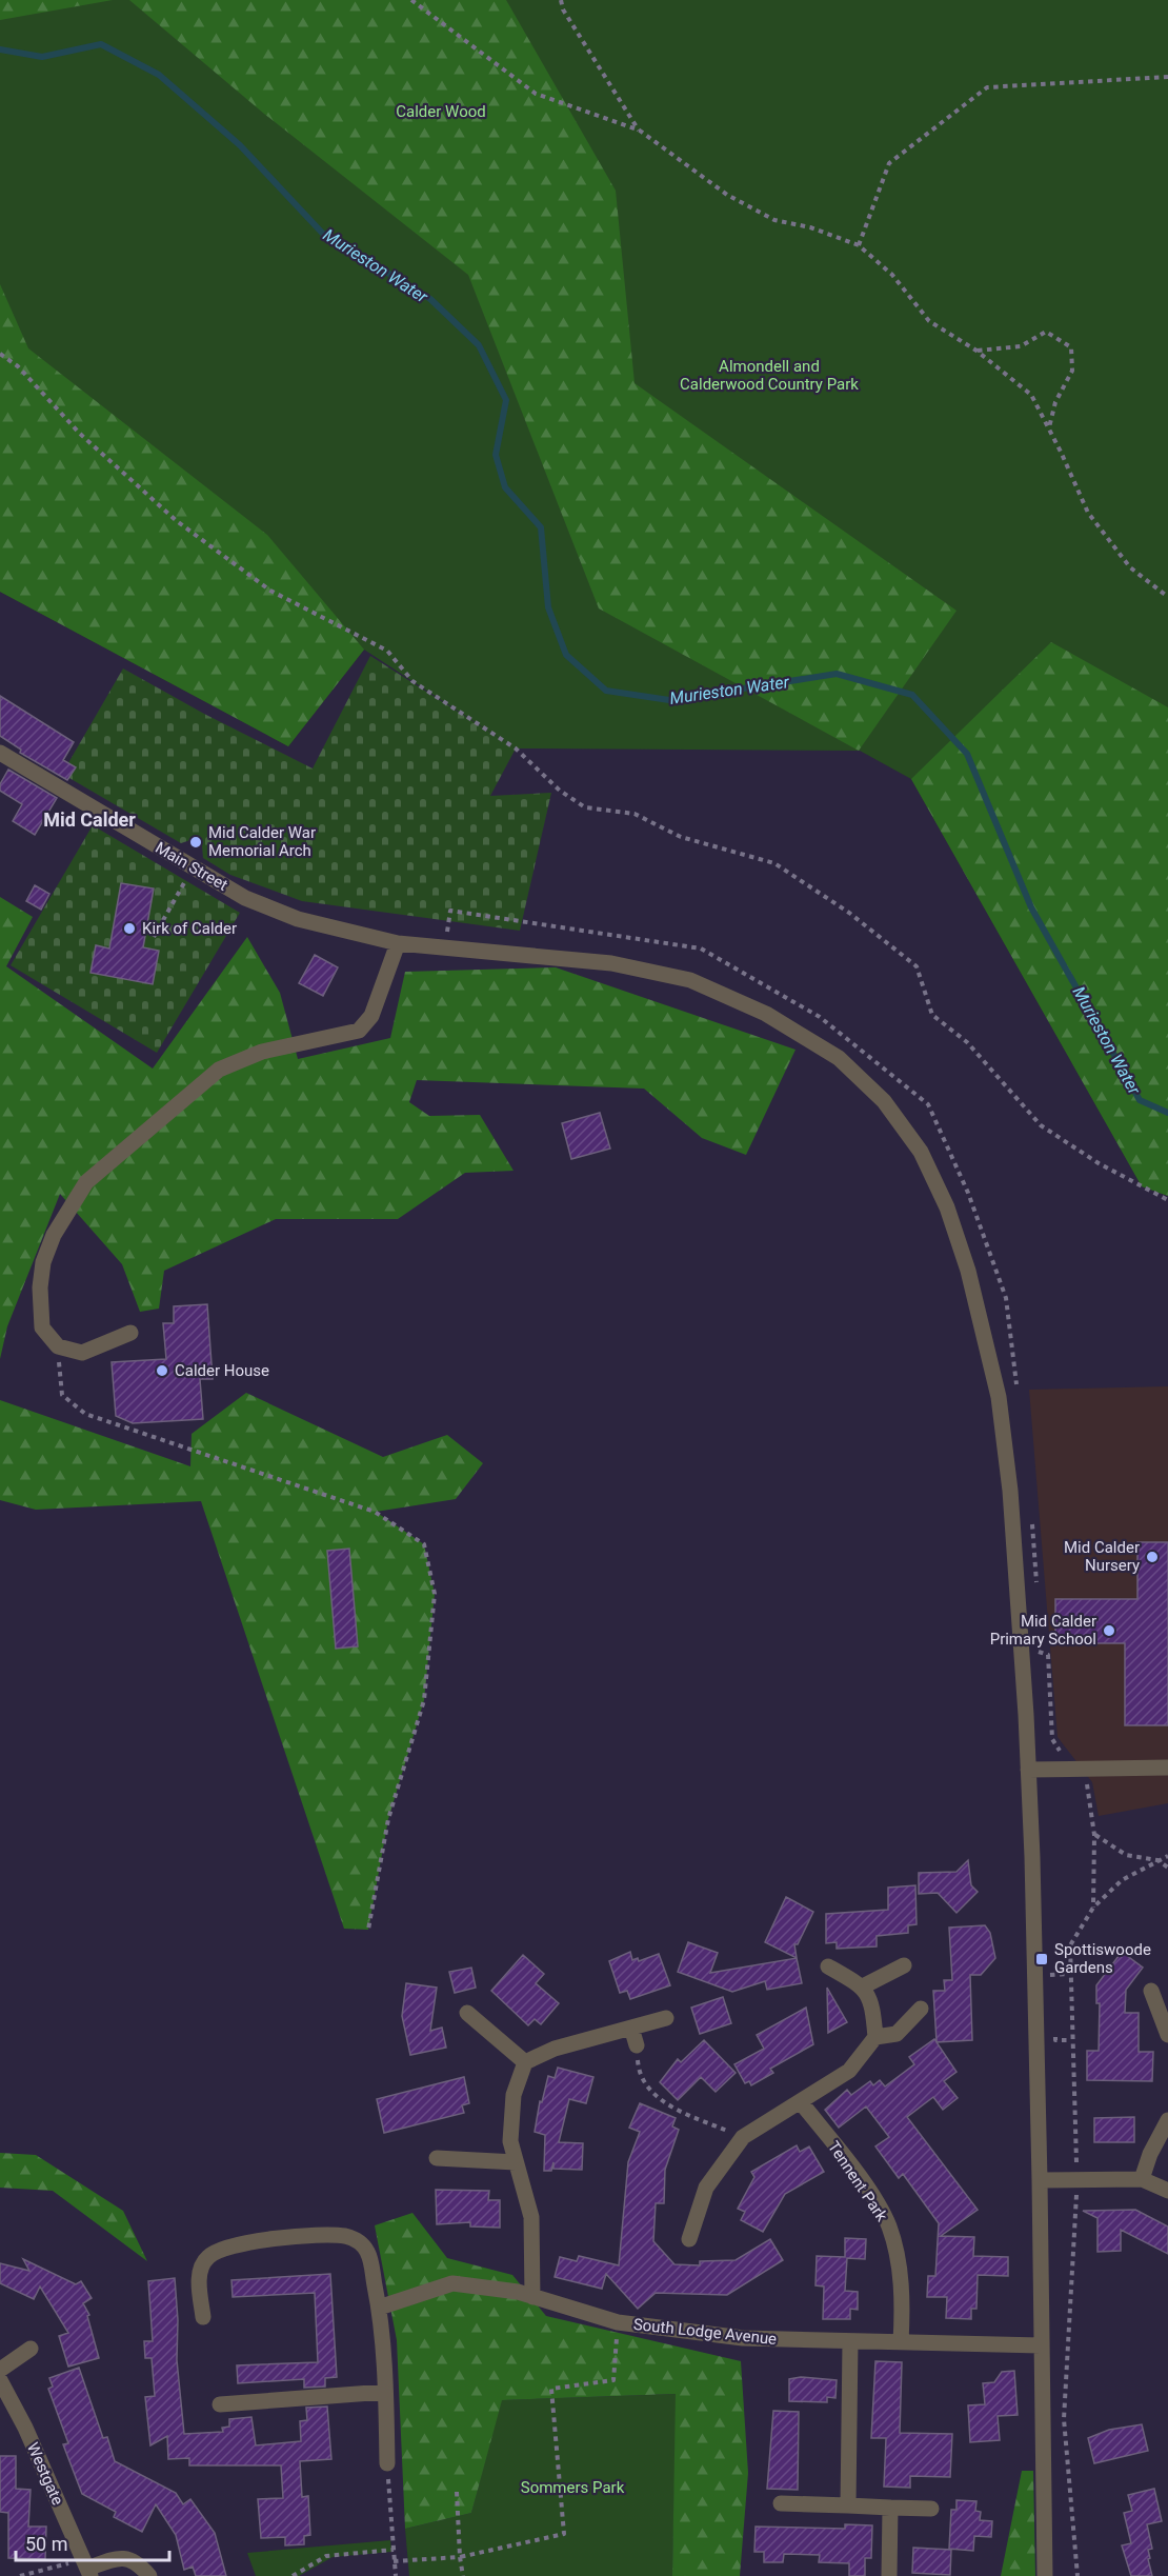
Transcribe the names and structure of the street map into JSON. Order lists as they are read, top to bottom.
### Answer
{
  "streets": {
    "street": [
      "Main Street",
      "Tennent Park",
      "South Lodge Avenue",
      "Westgate"
    ]
  },
  "crossings": [
    ["Main Street", "South Lodge Avenue"],
    ["Tennent Park", "South Lodge Avenue"]
  ],
  "districts": ["Mid Calder"],
  "water": ["Murieston Water"],
  "parks": ["Calder Wood", "Almondell and Calderwood Country Park", "Sommers Park"],
  "places": {
    "other": [
      "Mid Calder War Memorial Arch",
      "Kirk of Calder",
      "Calder House",
      "Mid Calder Nursery",
      "Mid Calder Primary School"
    ],
    "transit": ["Spottiswoode Gardens"]
  },
  "scale_bar": "50 m"
}
